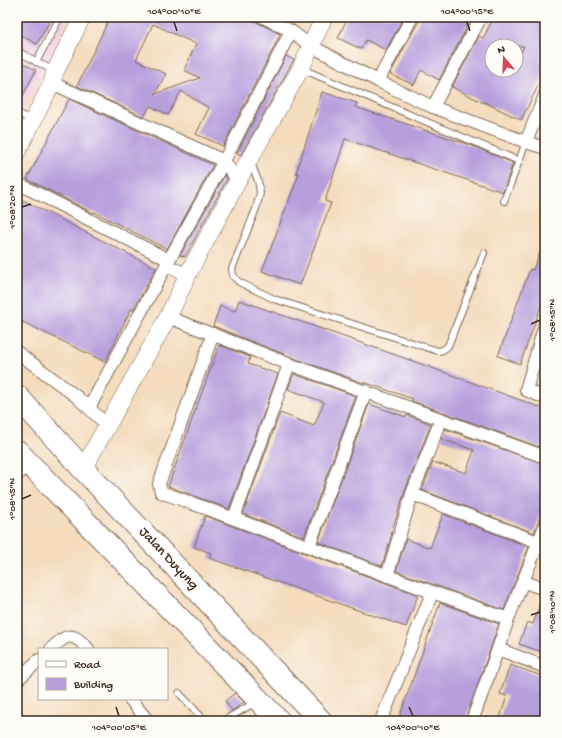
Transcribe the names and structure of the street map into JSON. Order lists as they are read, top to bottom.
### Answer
{
  "streets": {
    "highway": ["Jalan Duyung"]
  },
  "legend": ["Road", "Building"],
  "north": "top",
  "coordinates": [
    "104°00'10\"E",
    "104°00'15\"E",
    "1°08'20\"N",
    "1°08'15\"N",
    "1°08'10\"N",
    "104°00'05\"E"
  ]
}
